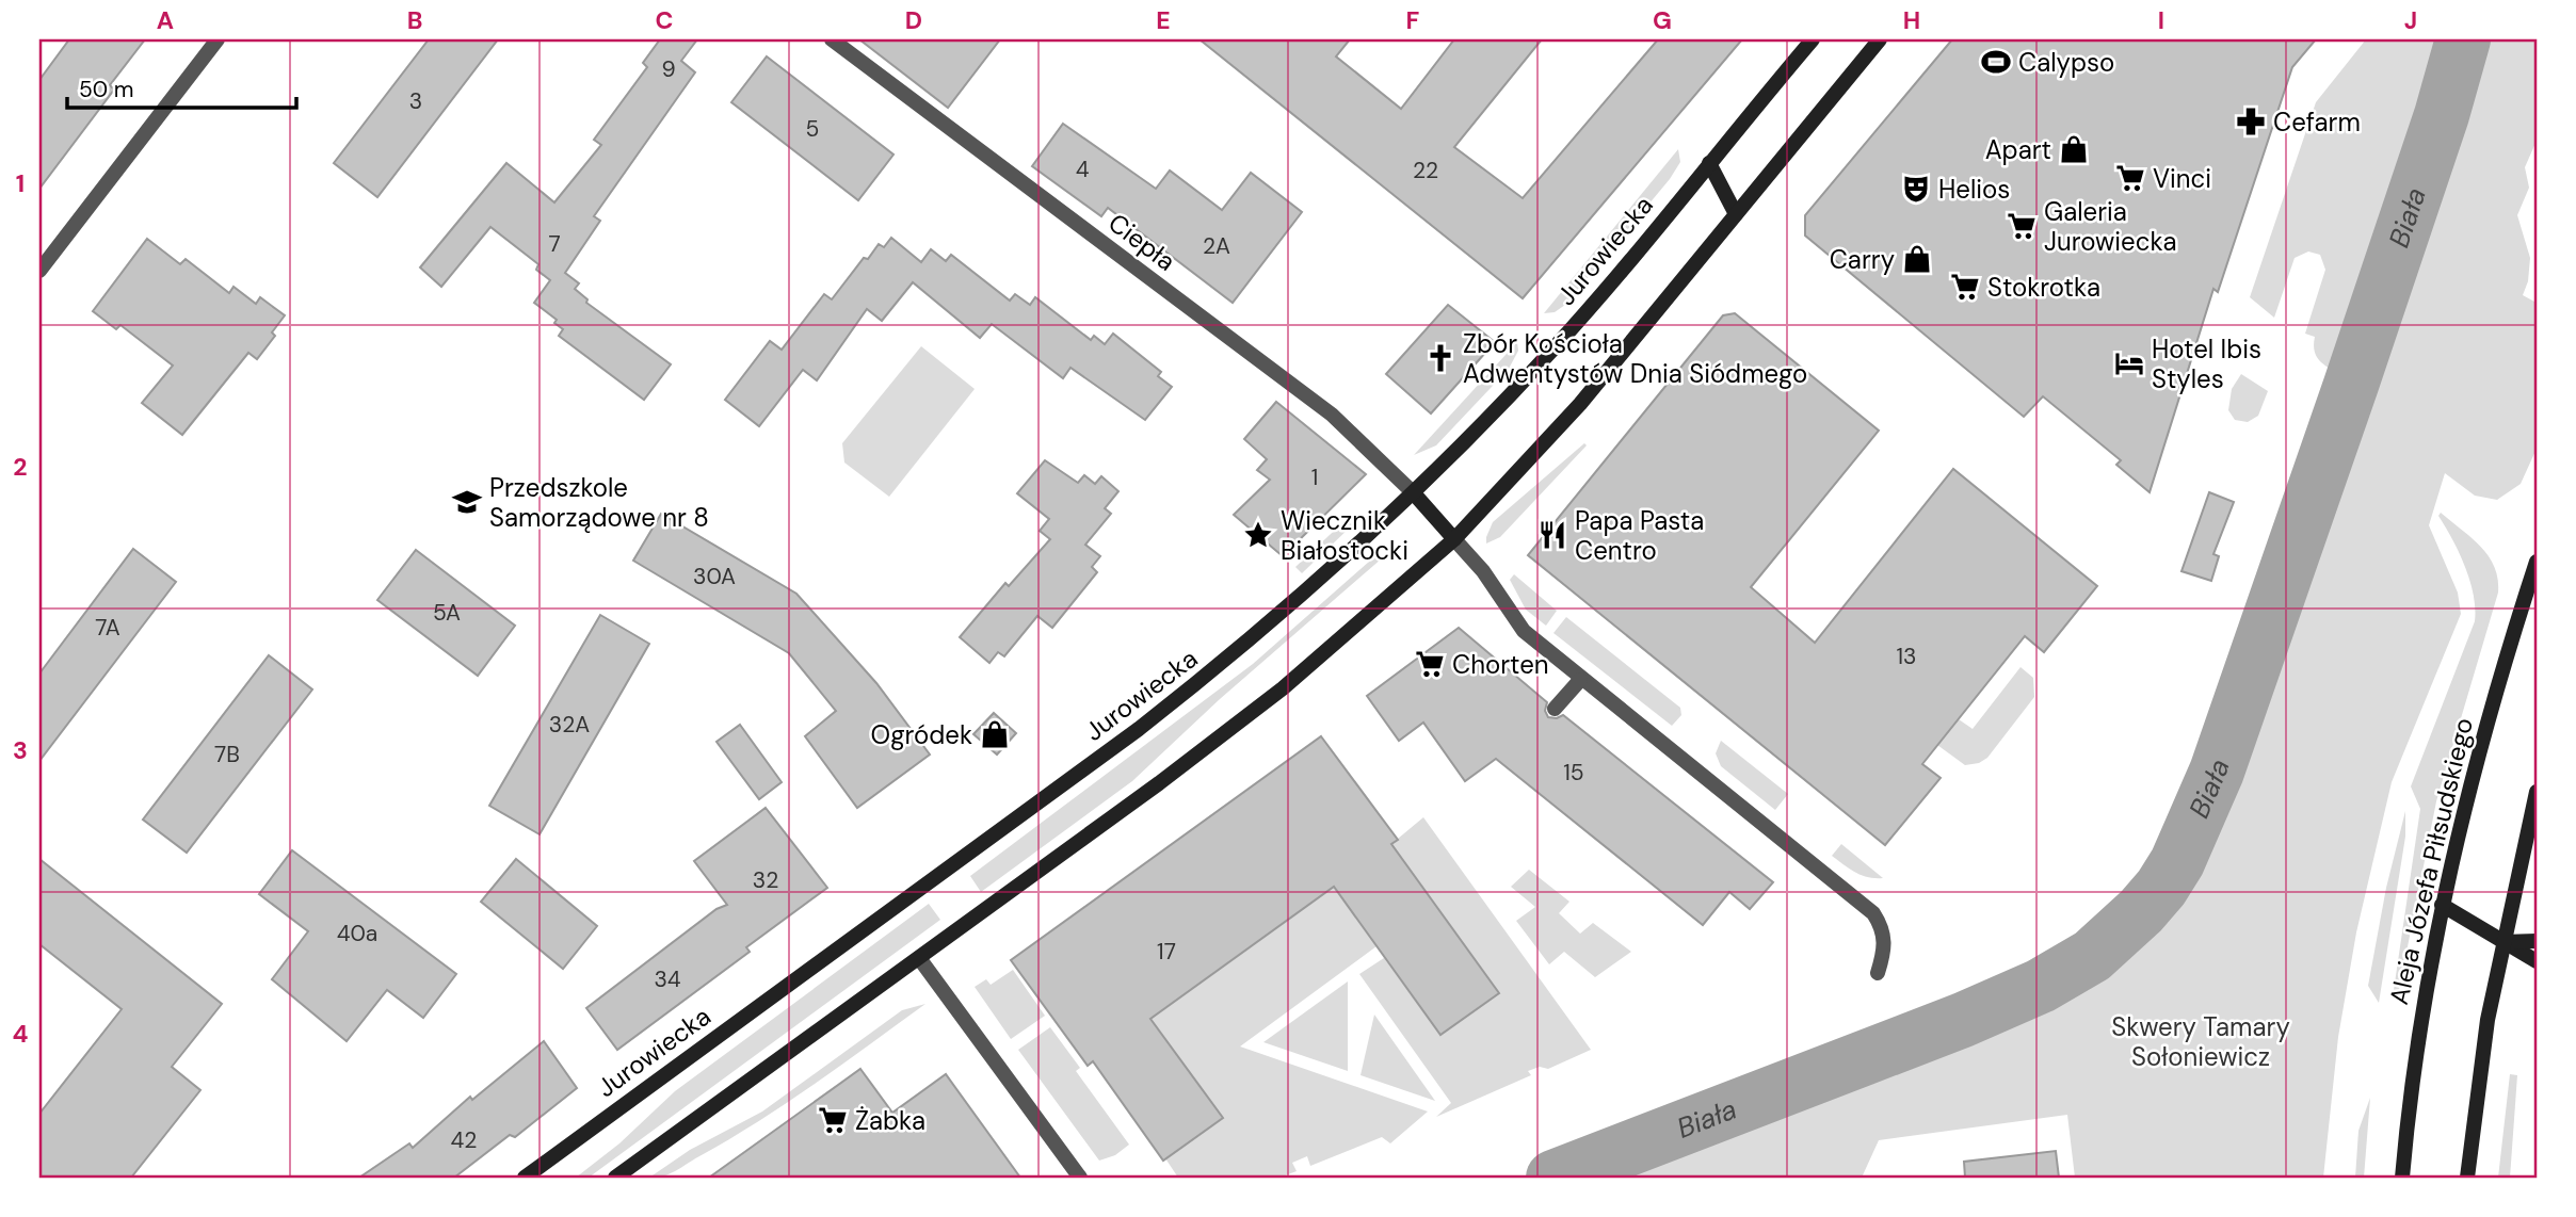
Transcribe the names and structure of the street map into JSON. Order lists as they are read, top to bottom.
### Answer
{
  "streets": {
    "street": ["Ciepła", "Jurowiecka", "Aleja Józefa Piłsudskiego"]
  },
  "crossings": [
    ["Ciepła", "Jurowiecka"]
  ],
  "water": ["Biała"],
  "parks": ["Skwery Tamary Sołoniewicz"],
  "places": {
    "sports": ["Calypso"],
    "pharmacy": ["Cefarm"],
    "shop": ["Apart", "Carry", "Ogródek"],
    "supermarket": [
      "Vinci",
      "Galeria Jurowiecka",
      "Stokrotka",
      "Chorten",
      "Żabka"
    ],
    "theatre": ["Helios"],
    "church": ["Zbór Kościoła Adwentystów Dnia Siódmego"],
    "hotel": ["Hotel Ibis Styles"],
    "school or university": ["Przedszkole Samorządowe nr 8"],
    "place": ["Wiecznik Białostocki"],
    "restaurant": ["Papa Pasta Centro"]
  },
  "house_numbers": [
    "9",
    "3",
    "5",
    "4",
    "22",
    "7",
    "2A",
    "1",
    "30A",
    "5A",
    "7A",
    "13",
    "32A",
    "7B",
    "15",
    "32",
    "40a",
    "17",
    "34",
    "42"
  ],
  "scale_bar": "50 m",
  "grid": {
    "columns": [
      "A",
      "B",
      "C",
      "D",
      "E",
      "F",
      "G",
      "H",
      "I",
      "J"
    ],
    "rows": [
      "1",
      "2",
      "3",
      "4"
    ]
  }
}
